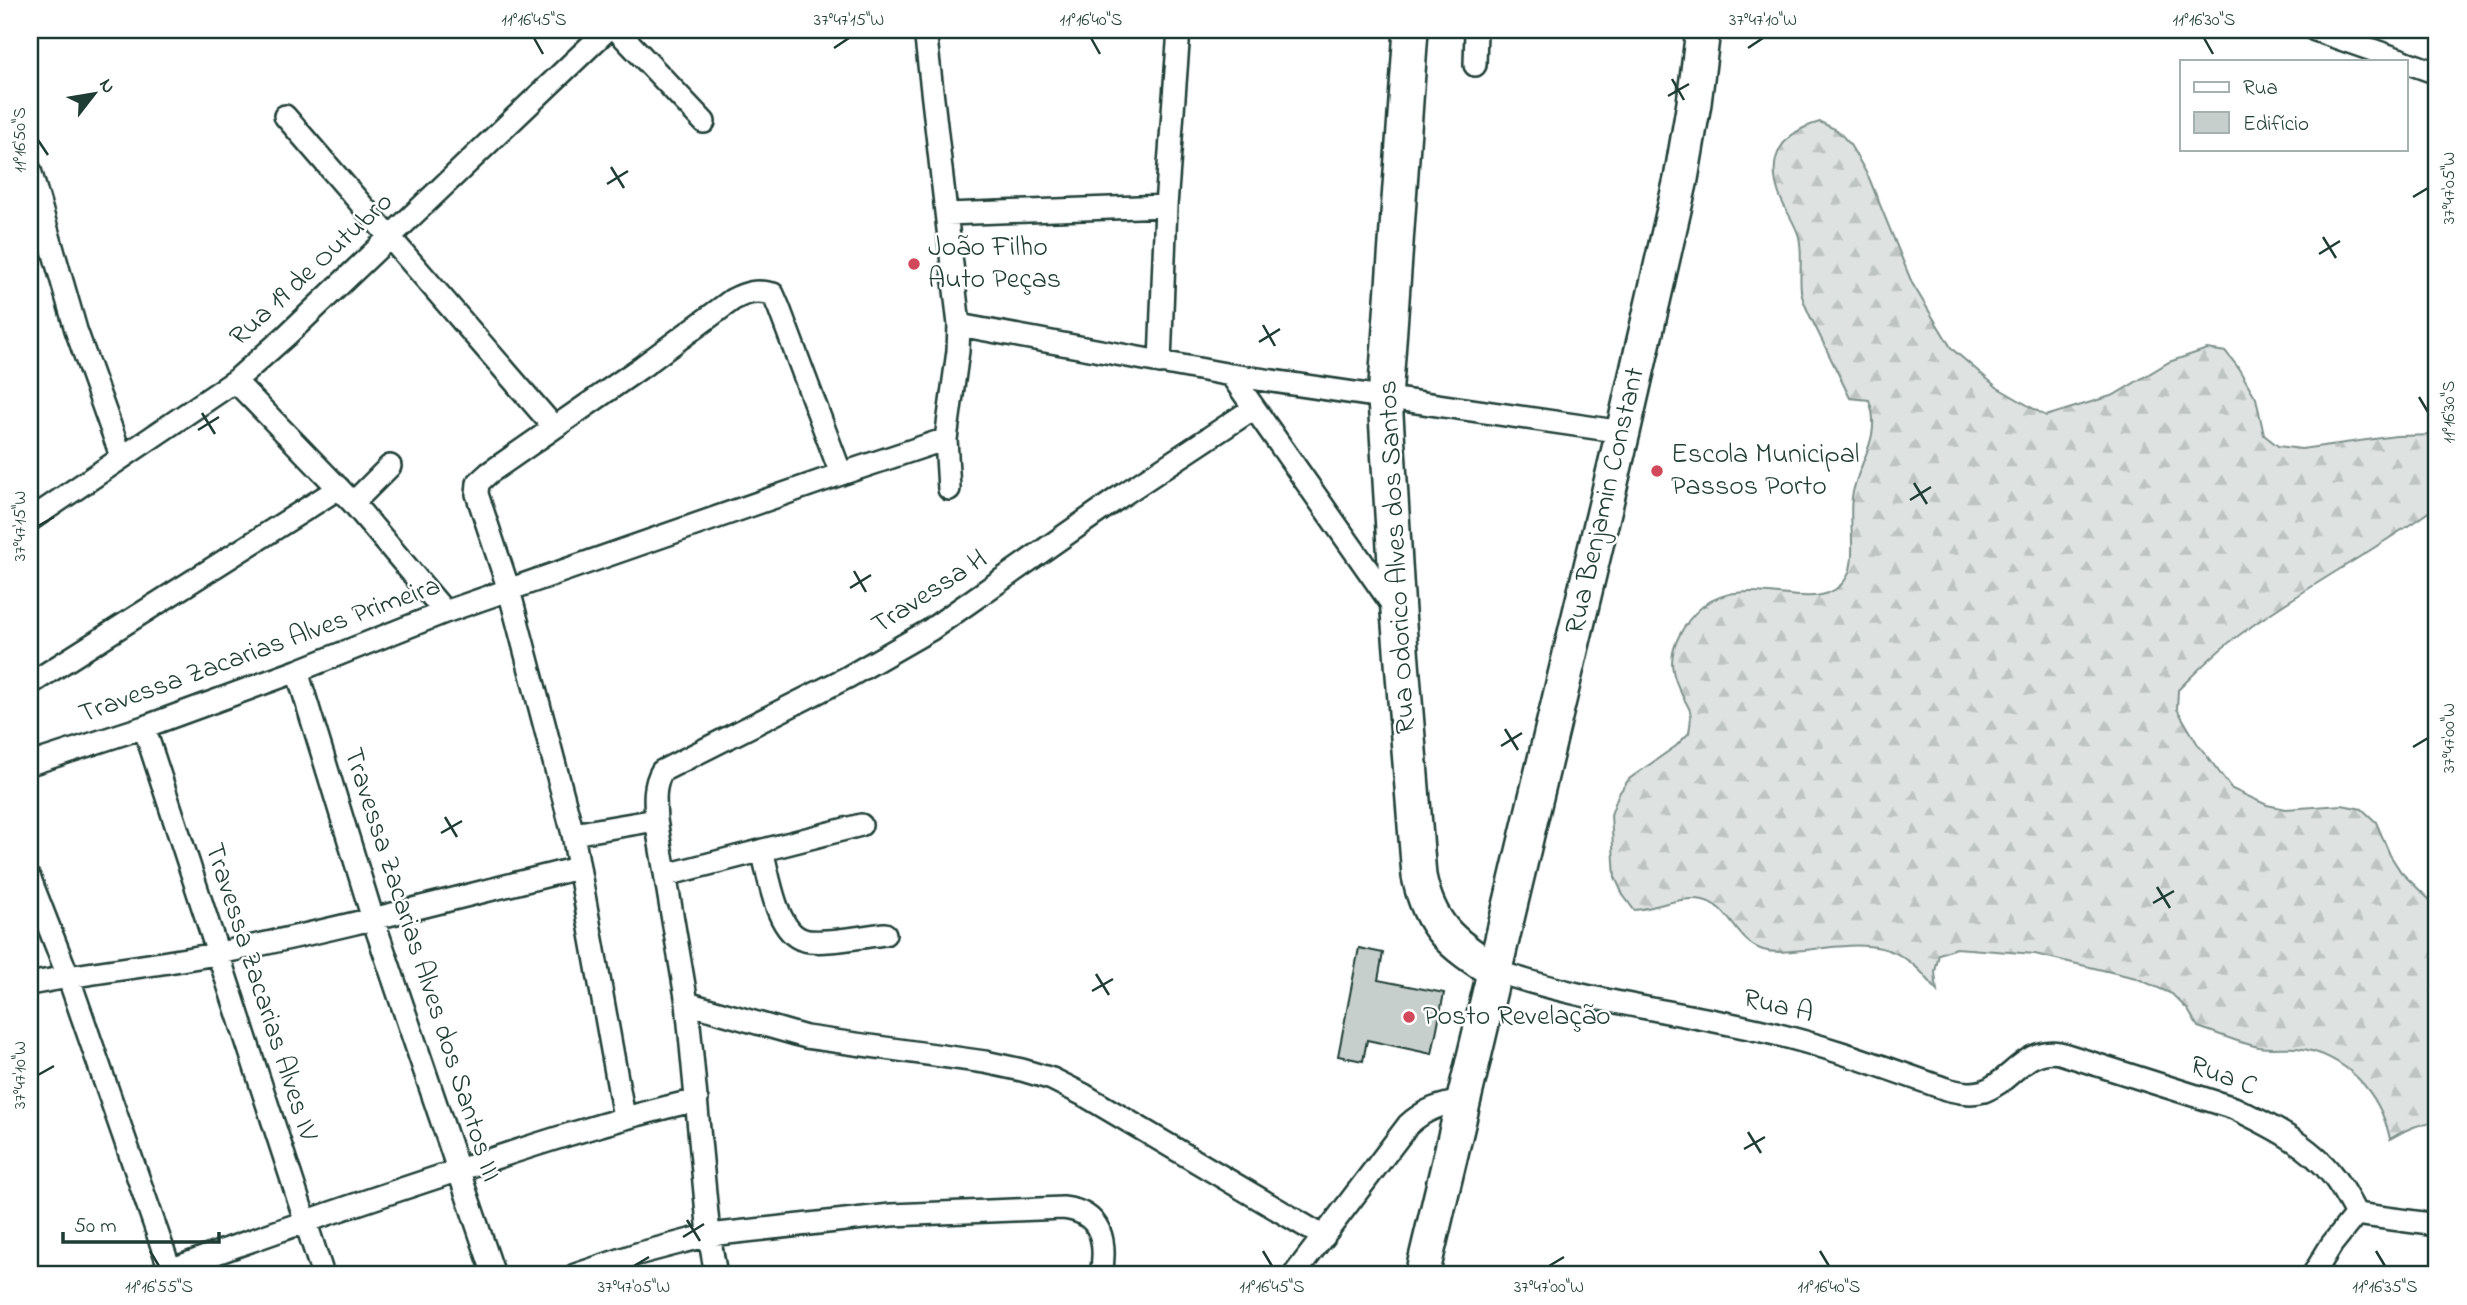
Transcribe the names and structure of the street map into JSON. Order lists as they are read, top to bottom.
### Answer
{
  "streets": {
    "main road": ["Rua Benjamin Constant", "Rua Odorico Alves dos Santos"],
    "street": [
      "Rua 19 de Outubro",
      "Travessa H",
      "Travessa Zacarias Alves Primeira",
      "Travessa Zacarias Alves dos Santos III",
      "Travessa Zacarias Alves IV",
      "Rua A",
      "Rua C"
    ]
  },
  "crossings": [
    ["Rua Benjamin Constant", "Rua Odorico Alves dos Santos"],
    ["Rua Benjamin Constant", "Rua A"],
    ["Rua Odorico Alves dos Santos", "Rua A"],
    ["Travessa Zacarias Alves Primeira", "Travessa Zacarias Alves dos Santos III"],
    ["Travessa Zacarias Alves Primeira", "Travessa Zacarias Alves IV"],
    ["Rua A", "Rua C"]
  ],
  "places": ["João Filho Auto Peças", "Escola Municipal Passos Porto", "Posto Revelação"],
  "legend": ["Rua", "Edifício"],
  "scale_bar": "50 m",
  "north": "top right",
  "coordinates": [
    "11°16'45\"S",
    "37°47'15\"W",
    "11°16'40\"S",
    "37°47'10\"W",
    "11°16'30\"S",
    "11°16'50\"S",
    "37°47'05\"W",
    "37°47'00\"W",
    "11°16'55\"S",
    "11°16'35\"S"
  ]
}
